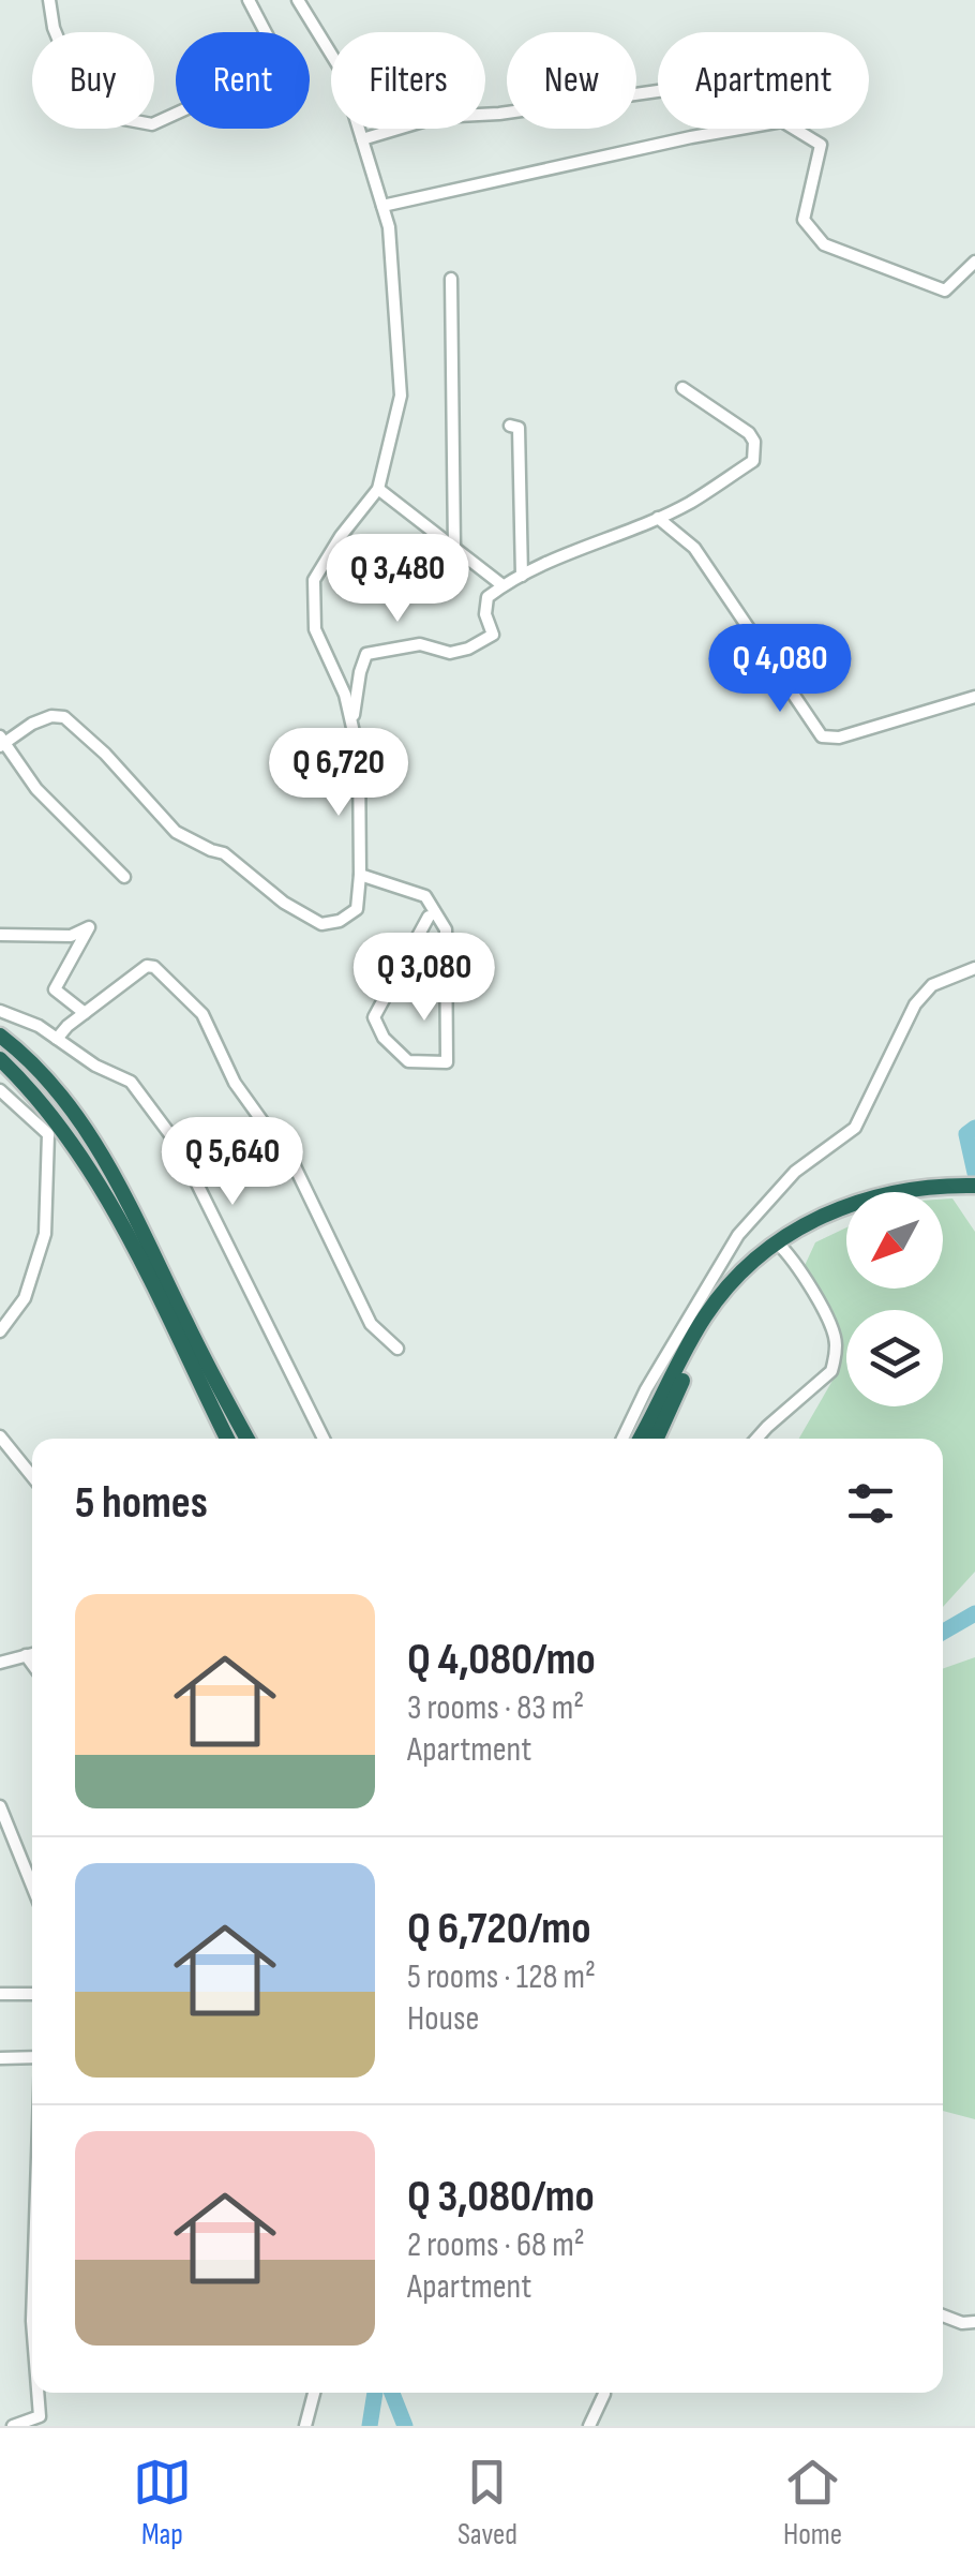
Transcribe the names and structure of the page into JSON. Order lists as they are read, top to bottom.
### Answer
{
  "north": "bottom left",
  "page": {
    "chip": [
      "Buy",
      "Rent",
      "Filters",
      "New",
      "Apartment"
    ],
    "price": [
      "Q 3,480",
      "Q 4,080",
      "Q 6,720",
      "Q 3,080",
      "Q 5,640"
    ],
    "heading": "5 homes",
    "list": [
      {
        "name": "Q 4,080/mo",
        "note": "3 rooms · 83 m² · Apartment"
      },
      {
        "name": "Q 6,720/mo",
        "note": "5 rooms · 128 m² · House"
      },
      {
        "name": "Q 3,080/mo",
        "note": "2 rooms · 68 m² · Apartment"
      }
    ],
    "tabs": ["Map", "Saved", "Home"]
  }
}
